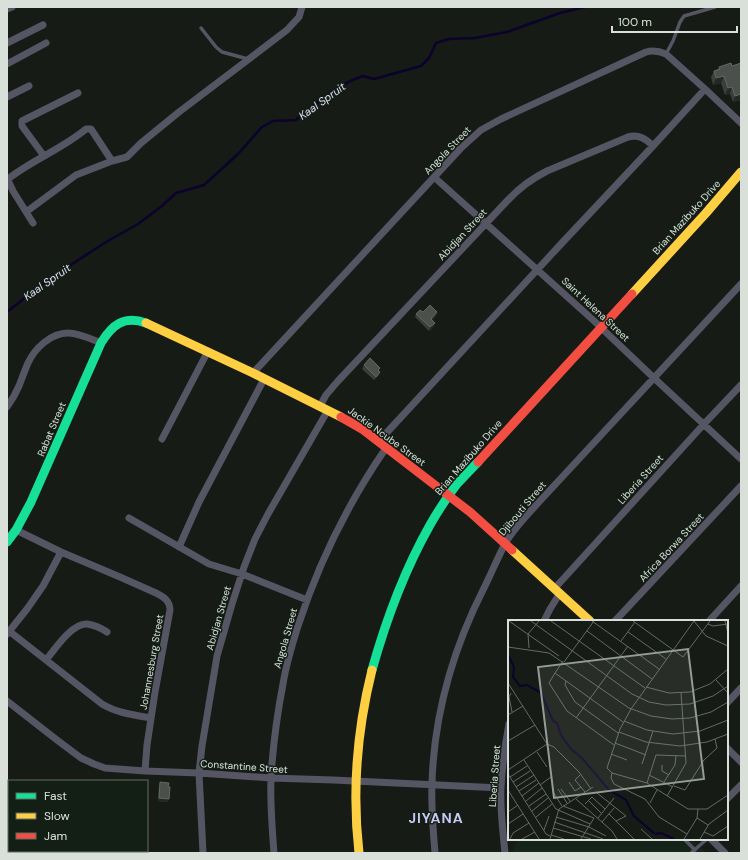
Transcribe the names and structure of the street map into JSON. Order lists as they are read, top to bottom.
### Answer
{
  "streets": {
    "street": [
      "Angola Street",
      "Brian Mazibuko Drive",
      "Abidjan Street",
      "Saint Helena Street",
      "Rabat Street",
      "Jackie Ncube Street",
      "Liberia Street",
      "Djibouti Street",
      "Africa Borwa Street",
      "Johannesburg Street",
      "Constantine Street"
    ]
  },
  "crossings": [
    ["Angola Street", "Abidjan Street"],
    ["Angola Street", "Saint Helena Street"],
    ["Angola Street", "Jackie Ncube Street"],
    ["Angola Street", "Constantine Street"],
    ["Brian Mazibuko Drive", "Saint Helena Street"],
    ["Brian Mazibuko Drive", "Jackie Ncube Street"],
    ["Brian Mazibuko Drive", "Constantine Street"],
    ["Abidjan Street", "Saint Helena Street"],
    ["Abidjan Street", "Jackie Ncube Street"],
    ["Abidjan Street", "Constantine Street"],
    ["Saint Helena Street", "Liberia Street"],
    ["Saint Helena Street", "Djibouti Street"],
    ["Rabat Street", "Jackie Ncube Street"],
    ["Rabat Street", "Johannesburg Street"],
    ["Jackie Ncube Street", "Liberia Street"],
    ["Jackie Ncube Street", "Djibouti Street"],
    ["Liberia Street", "Constantine Street"],
    ["Djibouti Street", "Constantine Street"],
    ["Johannesburg Street", "Constantine Street"]
  ],
  "districts": ["JIYANA"],
  "water": ["Kaal Spruit"],
  "legend": ["Fast", "Slow", "Jam"],
  "scale_bar": "100 m"
}
